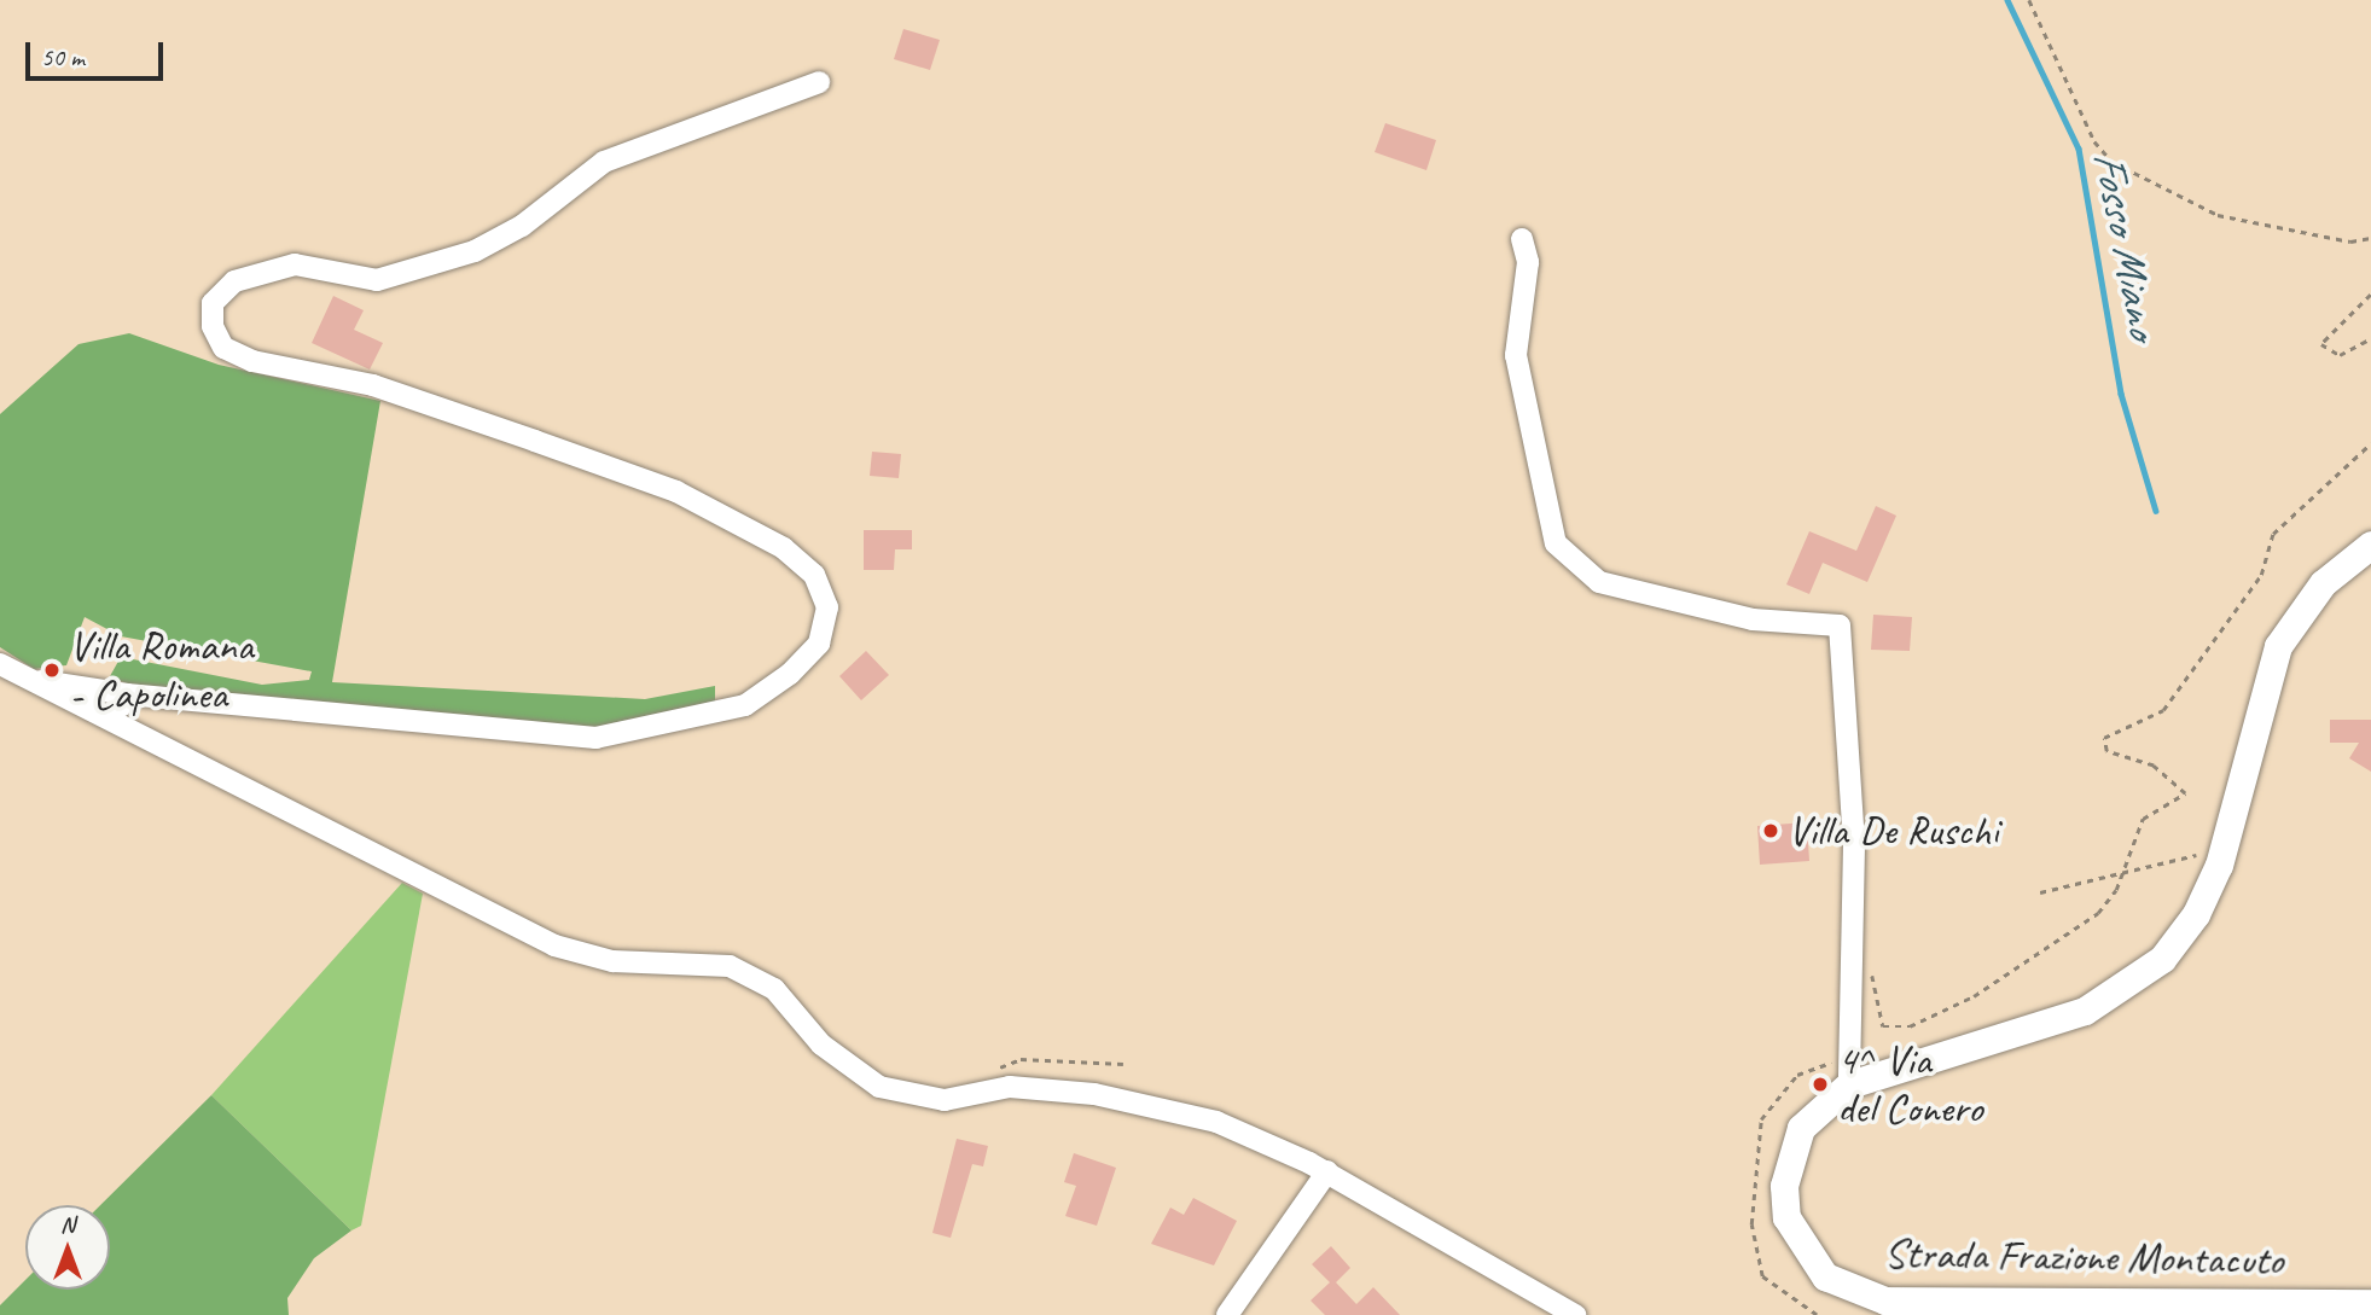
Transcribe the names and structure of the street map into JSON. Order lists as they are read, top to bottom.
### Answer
{
  "streets": {
    "main road": ["Strada Frazione Montacuto"]
  },
  "water": ["Fosso Miano"],
  "places": ["Villa Romana - Capolinea", "Villa De Ruschi", "4^ Via del Conero"],
  "scale_bar": "50 m",
  "north": "top"
}
